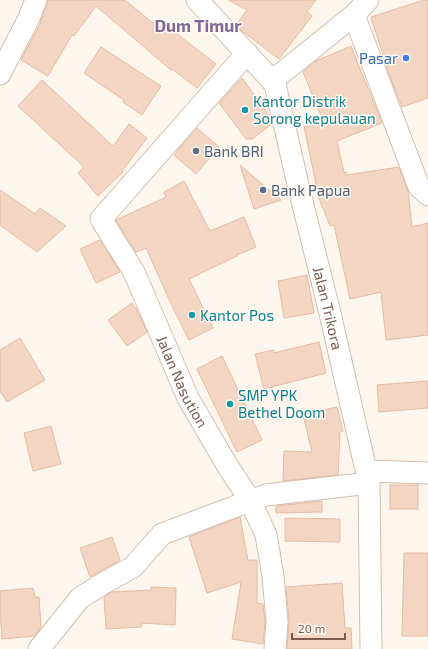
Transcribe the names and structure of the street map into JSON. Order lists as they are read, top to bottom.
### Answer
{
  "streets": {
    "street": ["Jalan Trikora", "Jalan Nasution"]
  },
  "crossings": [
    ["Jalan Trikora", "Jalan Nasution"]
  ],
  "districts": ["Dum Timur"],
  "places": [
    "Pasar",
    "Kantor Distrik Sorong kepulauan",
    "Bank BRI",
    "Bank Papua",
    "Kantor Pos",
    "SMP YPK Bethel Doom"
  ],
  "scale_bar": "20 m"
}
